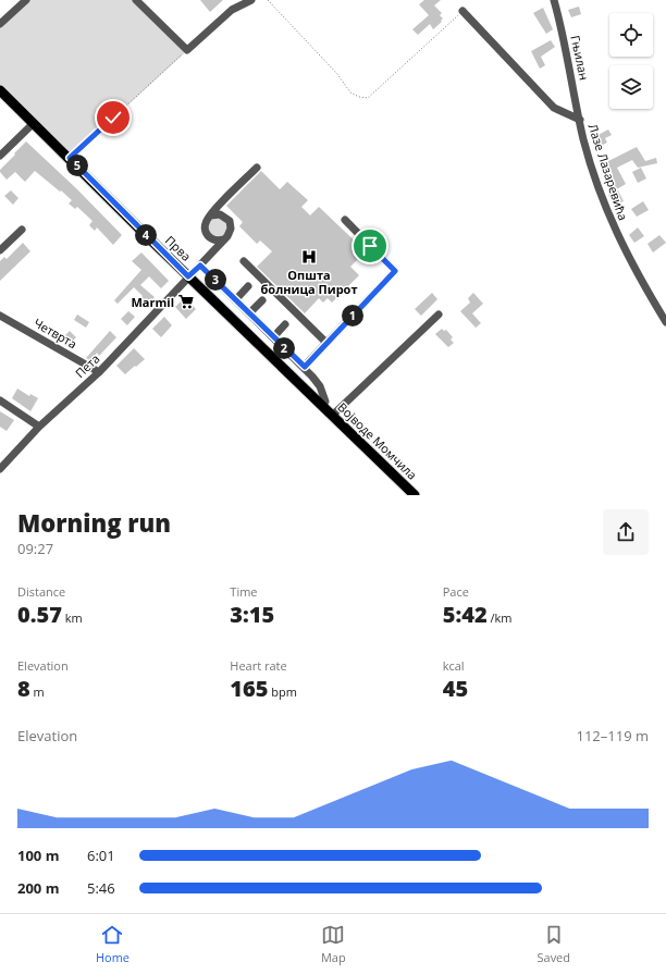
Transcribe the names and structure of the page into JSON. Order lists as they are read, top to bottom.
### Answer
{
  "streets": {
    "main road": ["Прва", "Војводе Момчила"],
    "street": [
      "Гњилан",
      "Лазе Лазаревића",
      "Четврта",
      "Пета"
    ]
  },
  "crossings": [
    ["Гњилан", "Лазе Лазаревића"],
    ["Прва", "Пета"],
    ["Прва", "Војводе Момчила"],
    ["Четврта", "Пета"]
  ],
  "places": {
    "hospital": ["Општа болница Пирот"],
    "supermarket": ["Marmil"]
  },
  "page": {
    "pins": [
      "5",
      "4",
      "3",
      "1",
      "2"
    ],
    "heading": ["Morning run", "09:27"],
    "stats": [
      ["Distance", "0.57 km"],
      ["Time", "3:15"],
      ["Pace", "5:42 /km"],
      ["Elevation", "8 m"],
      ["Heart rate", "165 bpm"],
      ["kcal", "45"]
    ],
    "chart": ["Elevation", "112–119 m"],
    "list": [
      {
        "name": "100 m",
        "note": "6:01"
      },
      {
        "name": "200 m",
        "note": "5:46"
      }
    ],
    "tabs": ["Home", "Map", "Saved"]
  }
}
